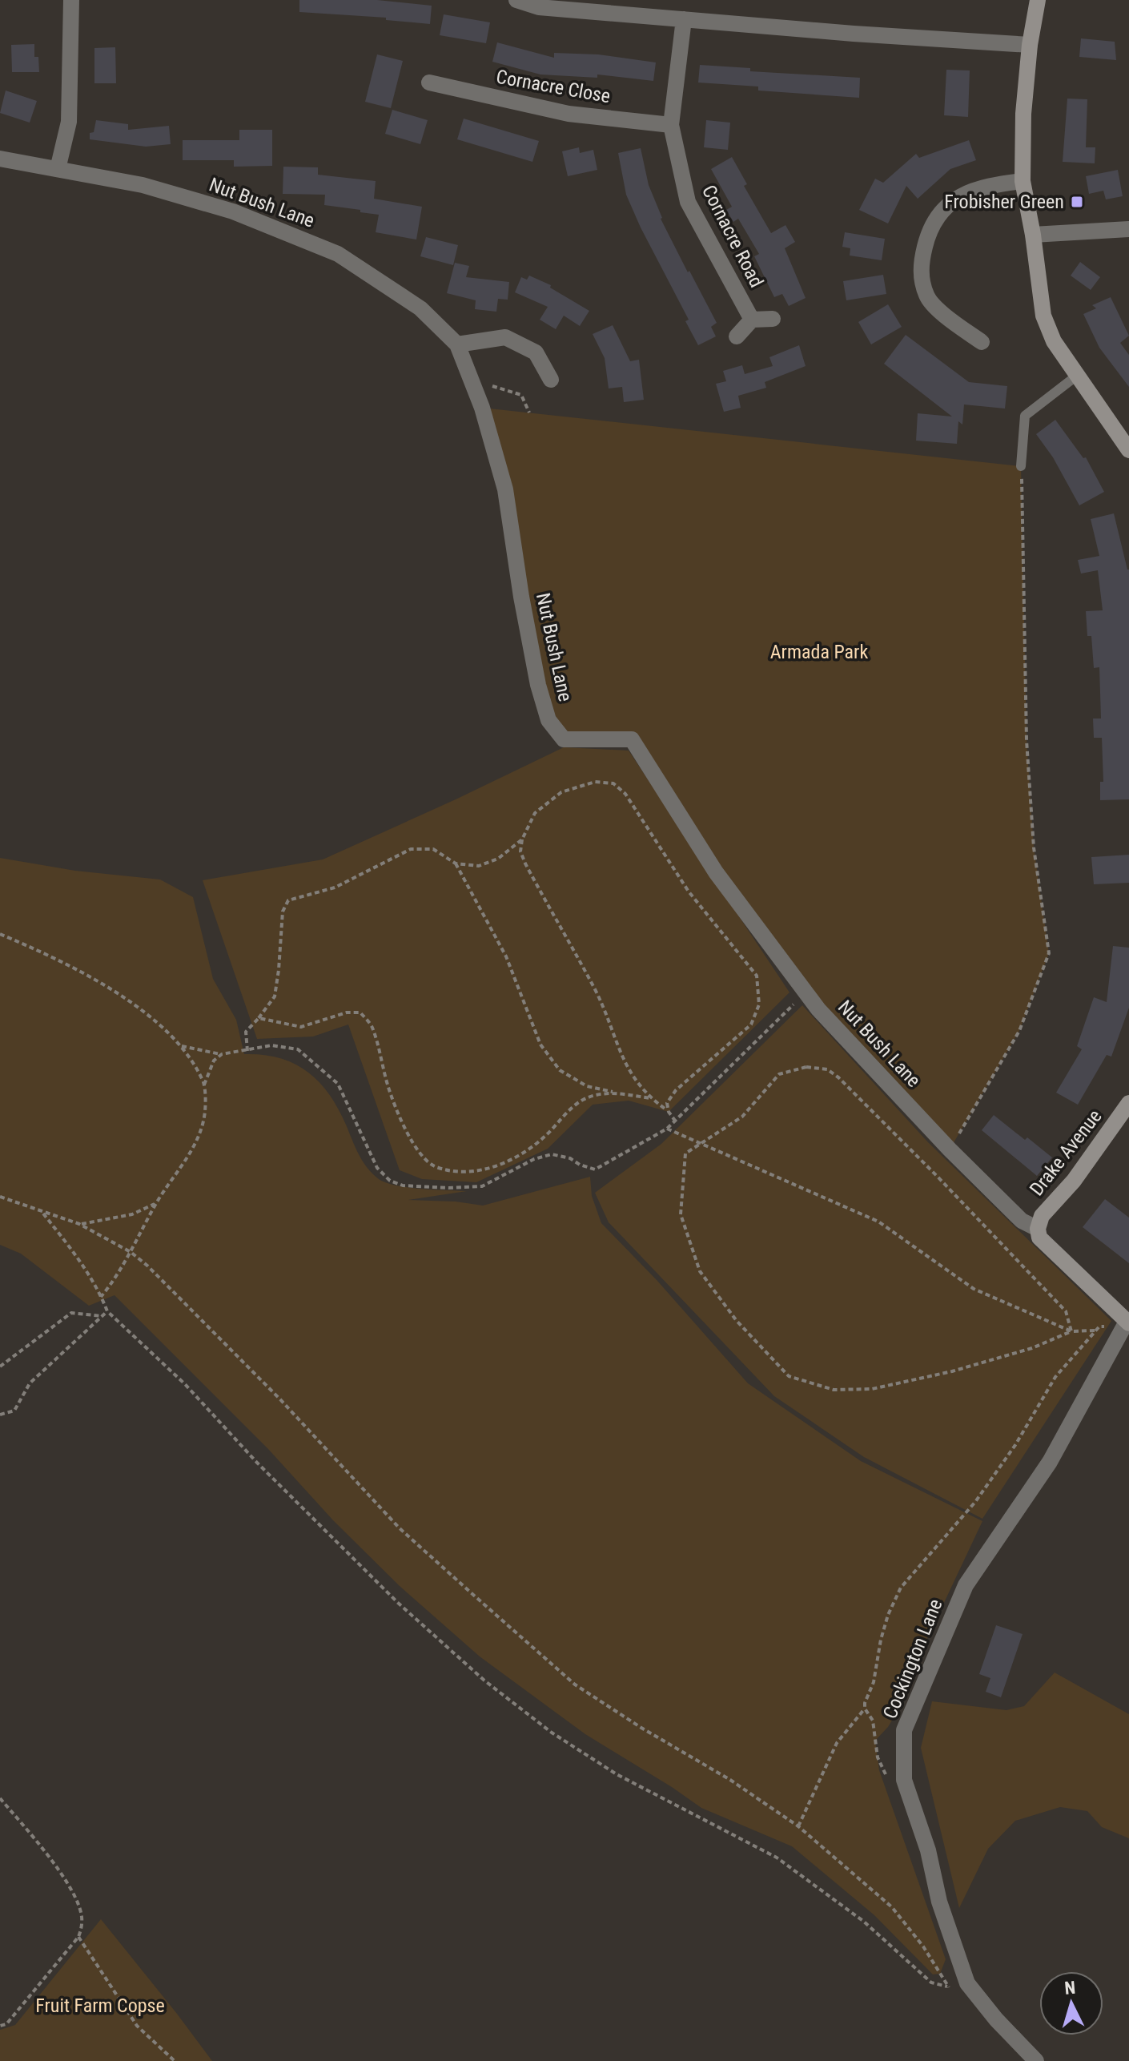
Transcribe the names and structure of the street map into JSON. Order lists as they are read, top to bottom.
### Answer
{
  "streets": {
    "street": [
      "Cornacre Close",
      "Nut Bush Lane",
      "Cornacre Road",
      "Drake Avenue",
      "Cockington Lane"
    ]
  },
  "crossings": [
    ["Cornacre Close", "Cornacre Road"],
    ["Nut Bush Lane", "Drake Avenue"],
    ["Nut Bush Lane", "Cockington Lane"]
  ],
  "parks": ["Armada Park", "Fruit Farm Copse"],
  "places": {
    "transit": ["Frobisher Green"]
  },
  "north": "top"
}
